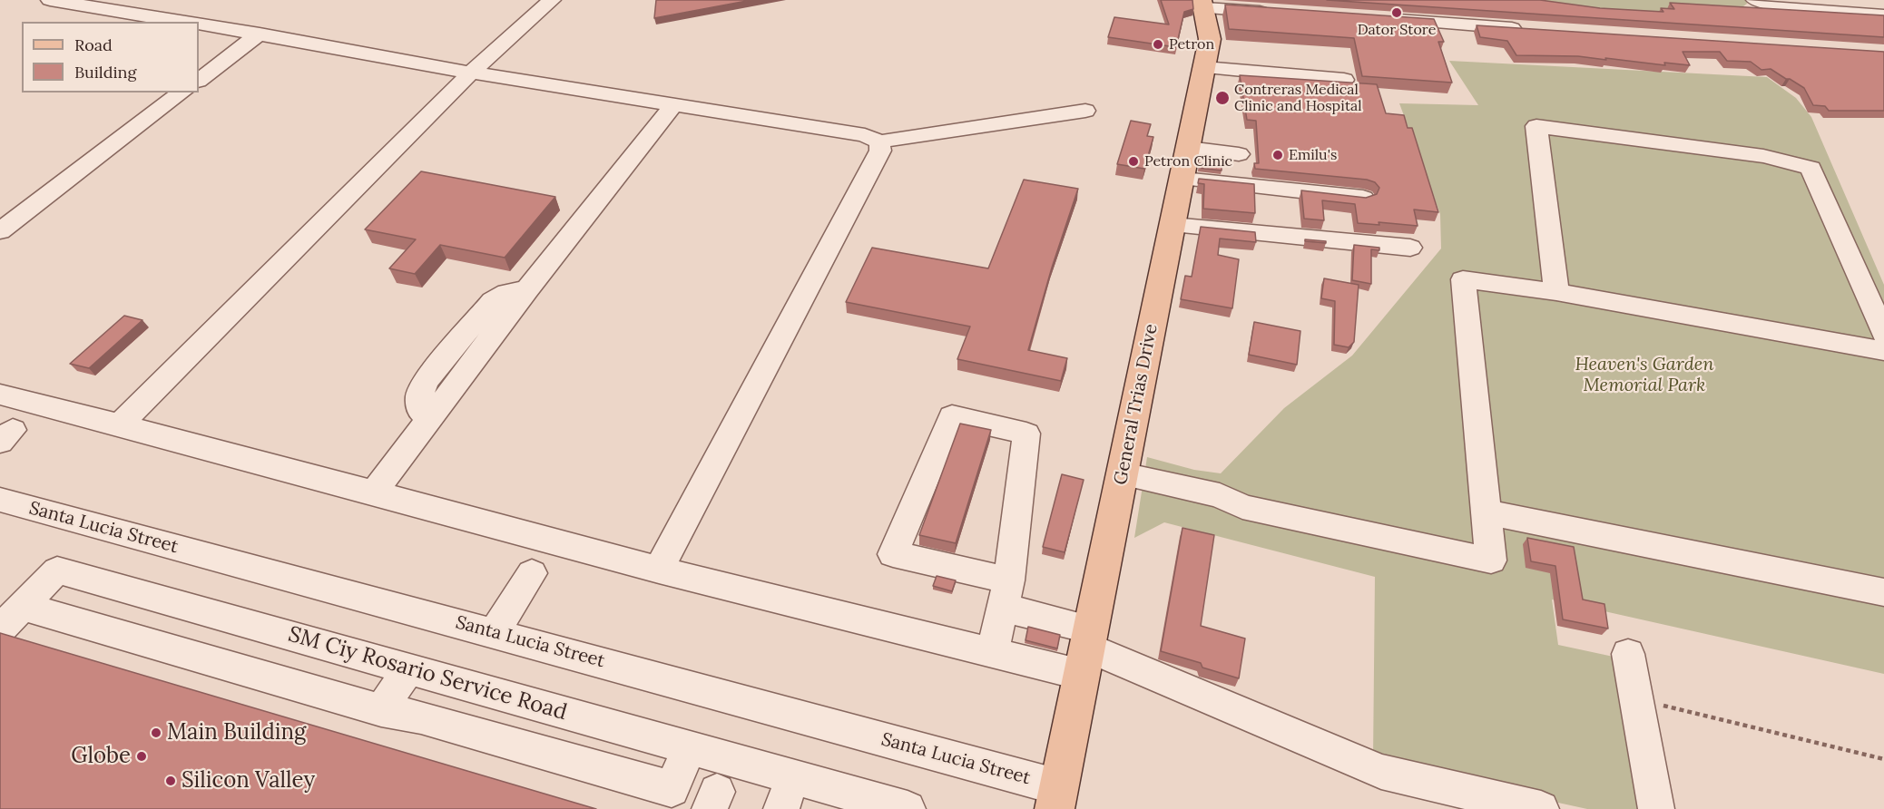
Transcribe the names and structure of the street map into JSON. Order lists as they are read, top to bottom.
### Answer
{
  "streets": {
    "main road": ["General Trias Drive"],
    "street": ["Santa Lucia Street", "SM Ciy Rosario Service Road"]
  },
  "crossings": [
    ["General Trias Drive", "Santa Lucia Street"]
  ],
  "parks": ["Heaven's Garden Memorial Park"],
  "places": [
    "Dator Store",
    "Petron",
    "Contreras Medical Clinic and Hospital",
    "Emilu's",
    "Petron Clinic",
    "Main Building",
    "Globe",
    "Silicon Valley"
  ],
  "legend": ["Road", "Building"]
}
